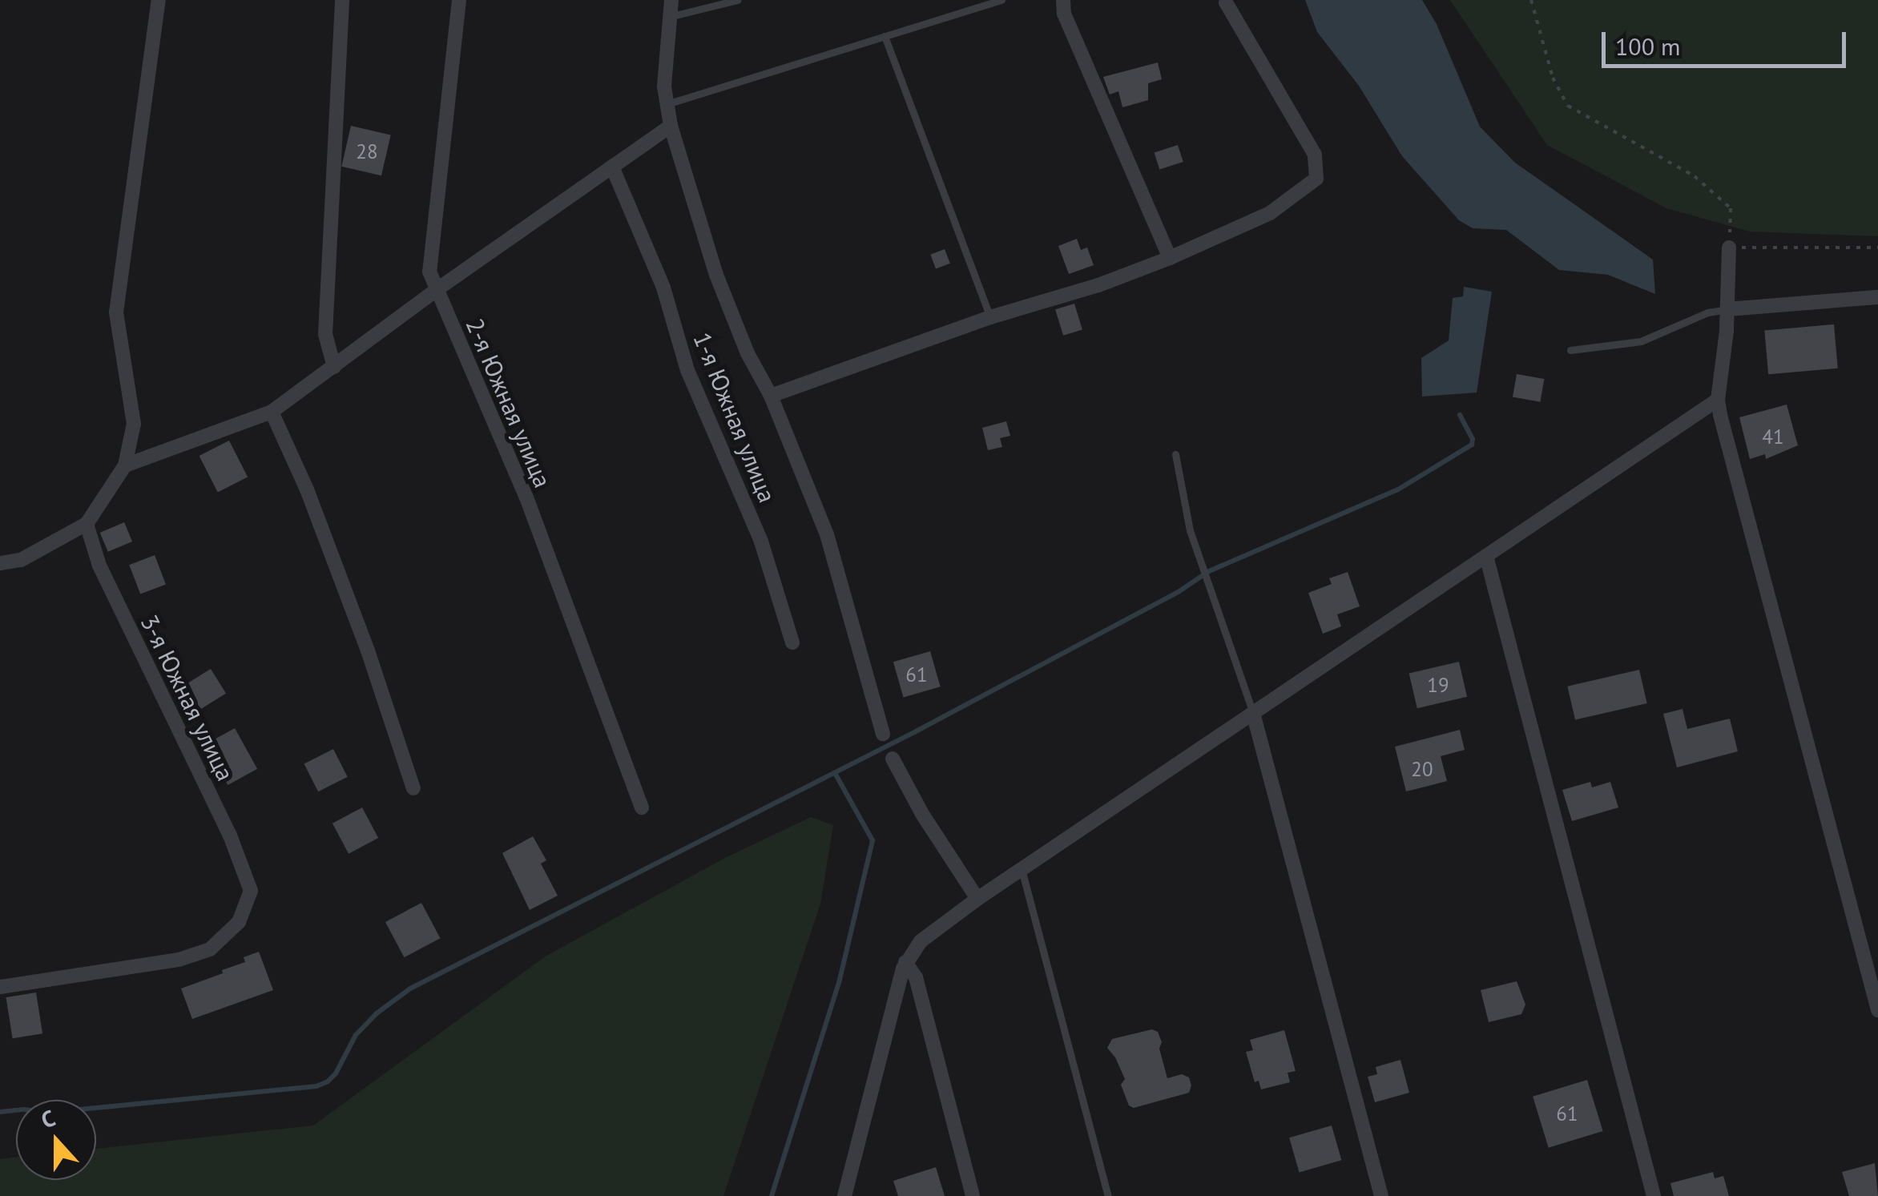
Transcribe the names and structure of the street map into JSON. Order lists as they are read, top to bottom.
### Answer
{
  "streets": {
    "street": ["2-я Южная улица", "1-я Южная улица", "3-я Южная улица"]
  },
  "house_numbers": [
    "28",
    "41",
    "61",
    "19",
    "20",
    "61"
  ],
  "scale_bar": "100 m",
  "north": "top"
}
